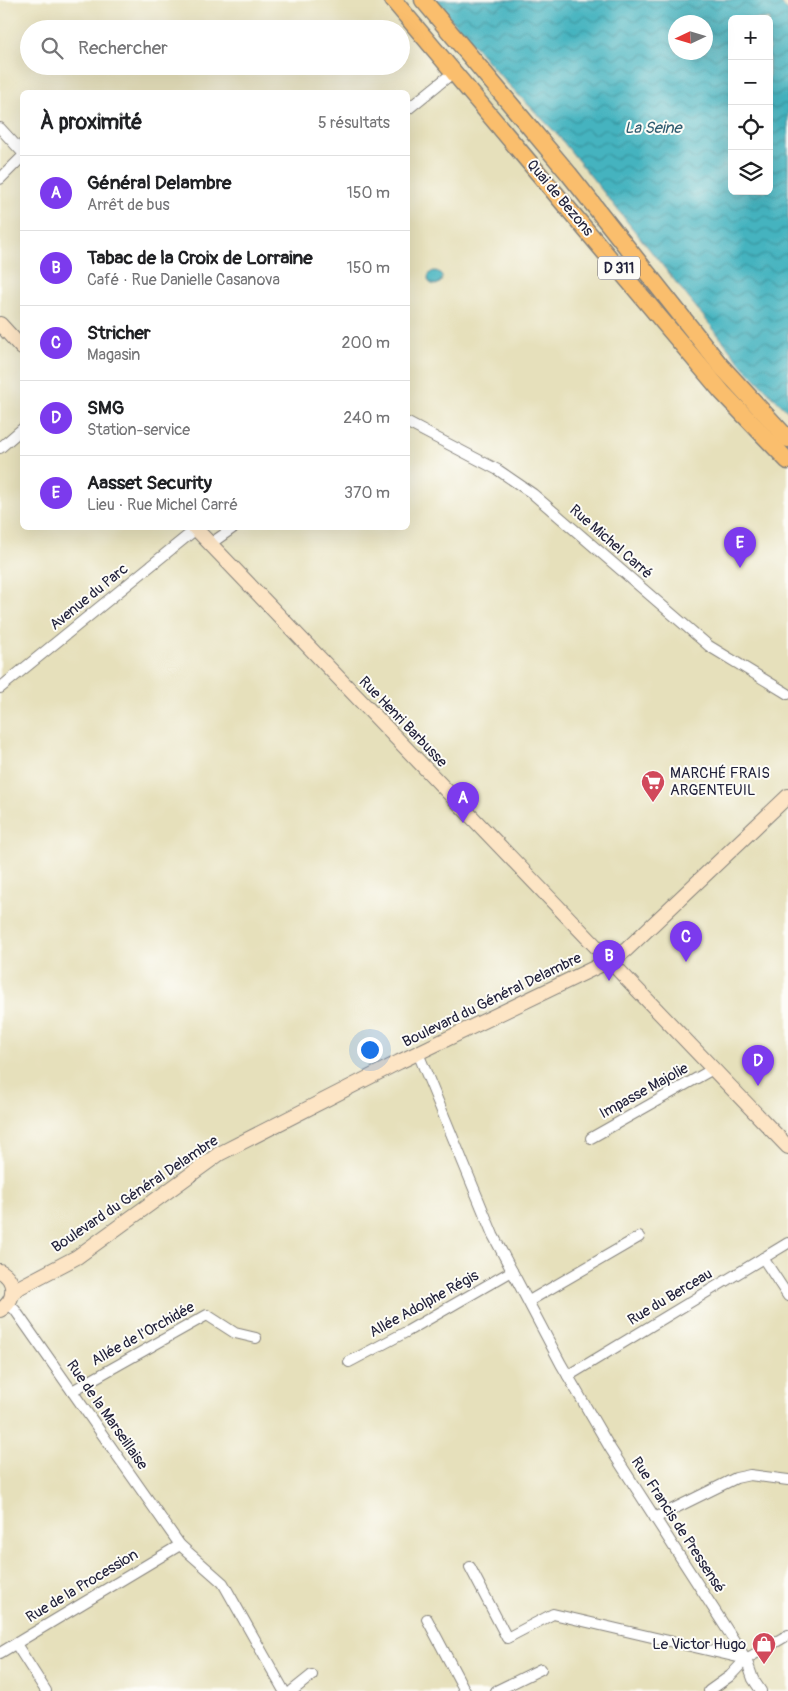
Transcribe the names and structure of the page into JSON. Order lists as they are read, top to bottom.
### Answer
{
  "streets": {
    "main road": ["Quai de Bezons", "D 311"],
    "street": [
      "Rue Michel Carré",
      "Avenue du Parc",
      "Rue Henri Barbusse",
      "Boulevard du Général Delambre",
      "Impasse Majolie",
      "Rue du Berceau",
      "Allée Adolphe Régis",
      "Allée de l'Orchidée",
      "Rue de la Marseillaise",
      "Rue Francis de Pressensé",
      "Rue de la Procession"
    ]
  },
  "crossings": [
    ["Quai de Bezons", "D 311"],
    ["Rue Henri Barbusse", "Boulevard du Général Delambre"],
    ["Rue Henri Barbusse", "Impasse Majolie"],
    ["Boulevard du Général Delambre", "Rue de la Marseillaise"],
    ["Boulevard du Général Delambre", "Rue Francis de Pressensé"],
    ["Rue du Berceau", "Rue Francis de Pressensé"],
    ["Allée Adolphe Régis", "Rue Francis de Pressensé"],
    ["Allée de l'Orchidée", "Rue de la Marseillaise"],
    ["Rue de la Marseillaise", "Rue de la Procession"]
  ],
  "water": ["La Seine"],
  "places": {
    "supermarket": ["MARCHÉ FRAIS ARGENTEUIL"],
    "shop": ["Le Victor Hugo"]
  },
  "north": "left",
  "page": {
    "map_buttons": ["+", "−"],
    "search": "Rechercher",
    "heading": ["À proximité", "5 résultats"],
    "list": [
      {
        "mark": "A",
        "name": "Général Delambre",
        "note": "Arrêt de bus",
        "value": "150 m"
      },
      {
        "mark": "B",
        "name": "Tabac de la Croix de Lorraine",
        "note": "Café · Rue Danielle Casanova",
        "value": "150 m"
      },
      {
        "mark": "C",
        "name": "Stricher",
        "note": "Magasin",
        "value": "200 m"
      },
      {
        "mark": "D",
        "name": "SMG",
        "note": "Station-service",
        "value": "240 m"
      },
      {
        "mark": "E",
        "name": "Aasset Security",
        "note": "Lieu · Rue Michel Carré",
        "value": "370 m"
      }
    ],
    "pins": [
      "E",
      "A",
      "C",
      "B",
      "D"
    ]
  }
}
